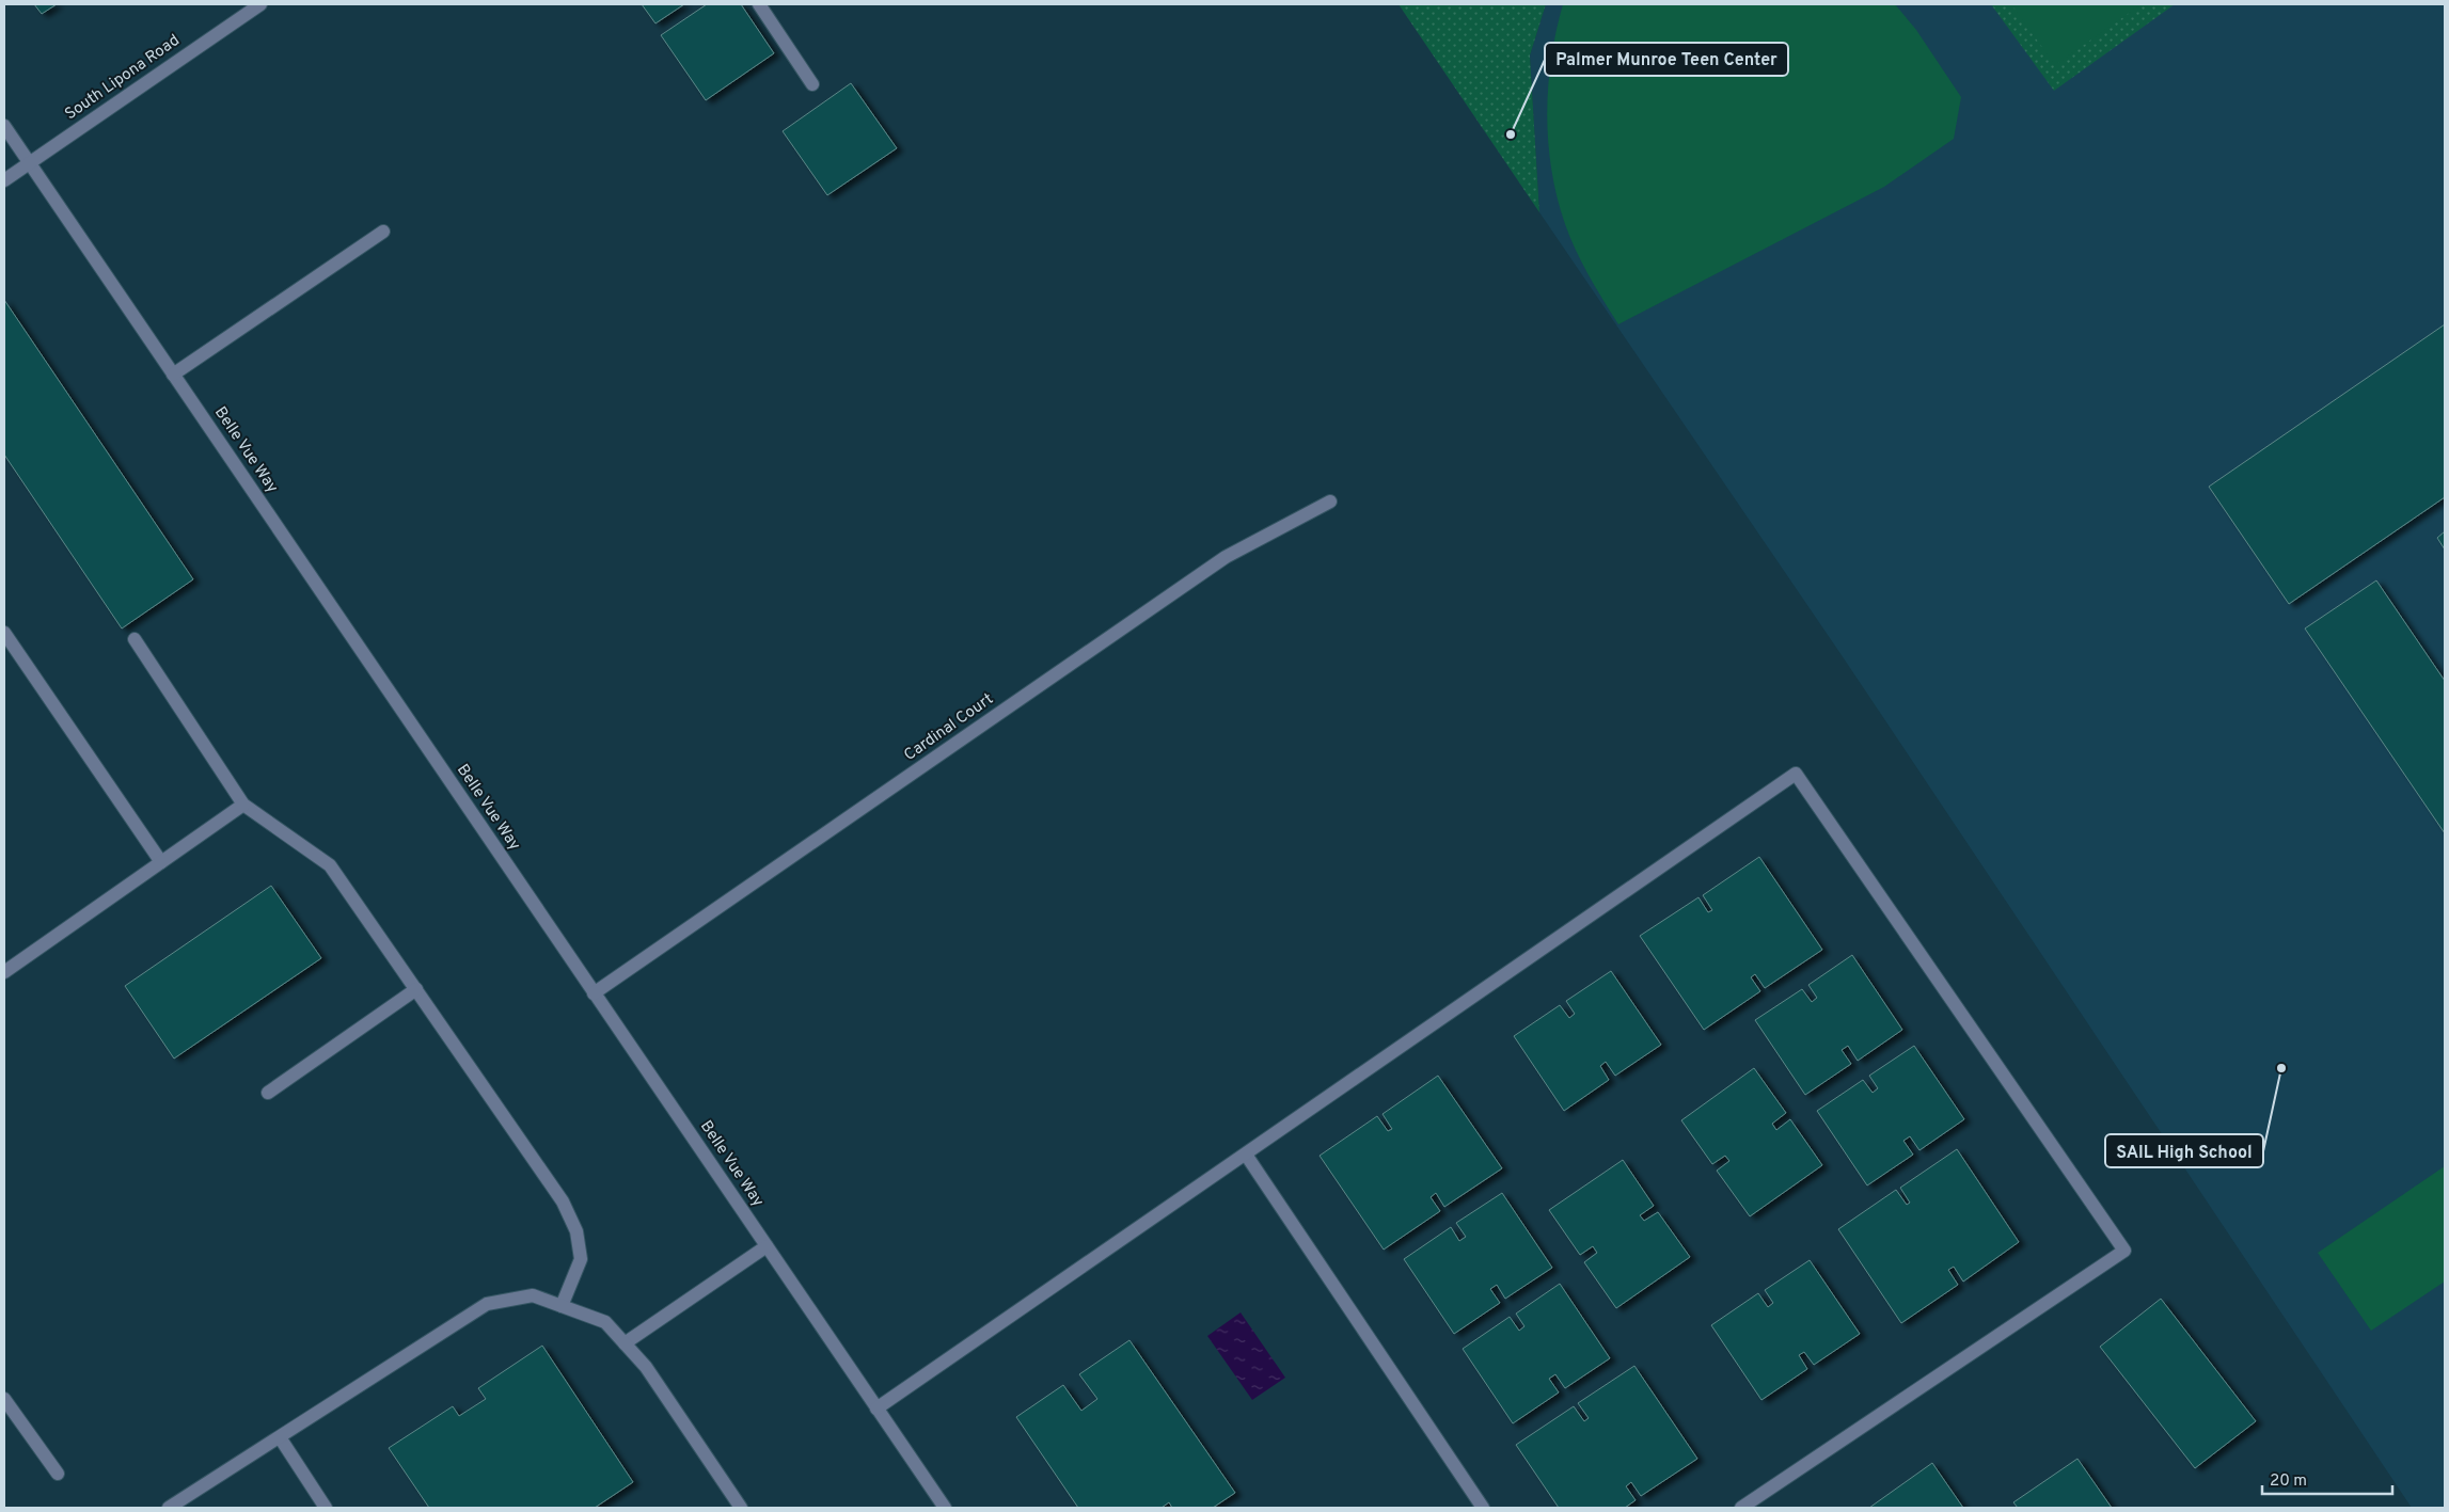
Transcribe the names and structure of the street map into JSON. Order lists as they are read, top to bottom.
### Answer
{
  "streets": {
    "street": ["South Lipona Road", "Belle Vue Way", "Cardinal Court"]
  },
  "crossings": [
    ["South Lipona Road", "Belle Vue Way"],
    ["Belle Vue Way", "Cardinal Court"]
  ],
  "places": ["Palmer Munroe Teen Center", "SAIL High School"],
  "scale_bar": "20 m"
}
